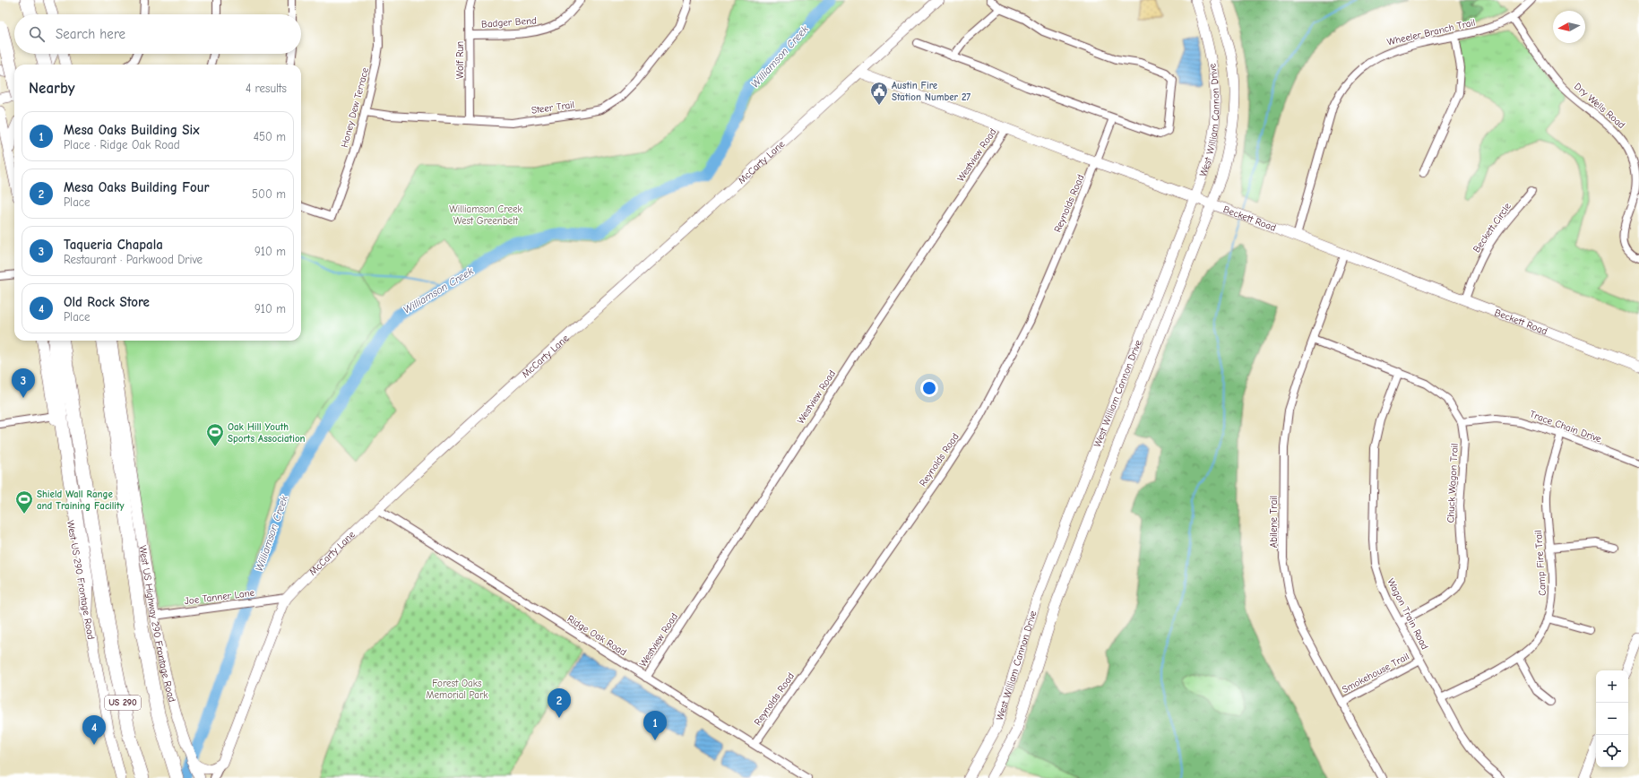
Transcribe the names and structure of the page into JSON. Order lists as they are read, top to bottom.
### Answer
{
  "streets": {
    "highway": ["US 290"],
    "main road": [
      "West William Cannon Drive",
      "McCarty Lane",
      "Beckett Road",
      "West US 290 Frontage Road",
      "West US Highway 290 Frontage Road"
    ],
    "street": [
      "Badger Bend",
      "Wheeler Branch Trail",
      "Wolf Run",
      "Dry Wells Road",
      "Honey Dew Terrace",
      "Steer Trail",
      "Westview Road",
      "Reynolds Road",
      "Beckett Circle",
      "Trace Chain Drive",
      "Chuck Wagon Trail",
      "Abilene Trail",
      "Camp Fire Trail",
      "Joe Tanner Lane",
      "Wagon Train Road",
      "Ridge Oak Road",
      "Smokehouse Trail"
    ]
  },
  "crossings": [
    ["Badger Bend", "Wolf Run"],
    ["Wheeler Branch Trail", "Dry Wells Road"],
    ["Wheeler Branch Trail", "Beckett Road"],
    ["Wolf Run", "Steer Trail"],
    ["Honey Dew Terrace", "Steer Trail"],
    ["West William Cannon Drive", "Beckett Road"],
    ["Westview Road", "Beckett Road"],
    ["Westview Road", "Ridge Oak Road"],
    ["McCarty Lane", "Beckett Road"],
    ["McCarty Lane", "Joe Tanner Lane"],
    ["McCarty Lane", "Ridge Oak Road"],
    ["Reynolds Road", "Beckett Road"],
    ["Reynolds Road", "Ridge Oak Road"],
    ["Beckett Road", "Beckett Circle"],
    ["Beckett Road", "Abilene Trail"],
    ["Trace Chain Drive", "Chuck Wagon Trail"],
    ["Trace Chain Drive", "Camp Fire Trail"],
    ["Chuck Wagon Trail", "Abilene Trail"],
    ["Chuck Wagon Trail", "Wagon Train Road"],
    ["Abilene Trail", "Smokehouse Trail"],
    ["Camp Fire Trail", "Wagon Train Road"],
    ["Joe Tanner Lane", "West US Highway 290 Frontage Road"],
    ["Wagon Train Road", "Smokehouse Trail"]
  ],
  "water": ["Williamson Creek"],
  "parks": ["Williamson Creek West Greenbelt", "Forest Oaks Memorial Park"],
  "places": {
    "public building": ["Austin Fire Station Number 27"],
    "sports": ["Oak Hill Youth Sports Association", "Shield Wall Range and Training Facility"]
  },
  "north": "left",
  "page": {
    "search": "Search here",
    "heading": ["Nearby", "4 results"],
    "list": [
      {
        "mark": "1",
        "name": "Mesa Oaks Building Six",
        "note": "Place · Ridge Oak Road",
        "value": "450 m"
      },
      {
        "mark": "2",
        "name": "Mesa Oaks Building Four",
        "note": "Place",
        "value": "500 m"
      },
      {
        "mark": "3",
        "name": "Taqueria Chapala",
        "note": "Restaurant · Parkwood Drive",
        "value": "910 m"
      },
      {
        "mark": "4",
        "name": "Old Rock Store",
        "note": "Place",
        "value": "910 m"
      }
    ],
    "pins": [
      "3",
      "2",
      "1",
      "4"
    ],
    "map_buttons": ["+", "−"]
  }
}
